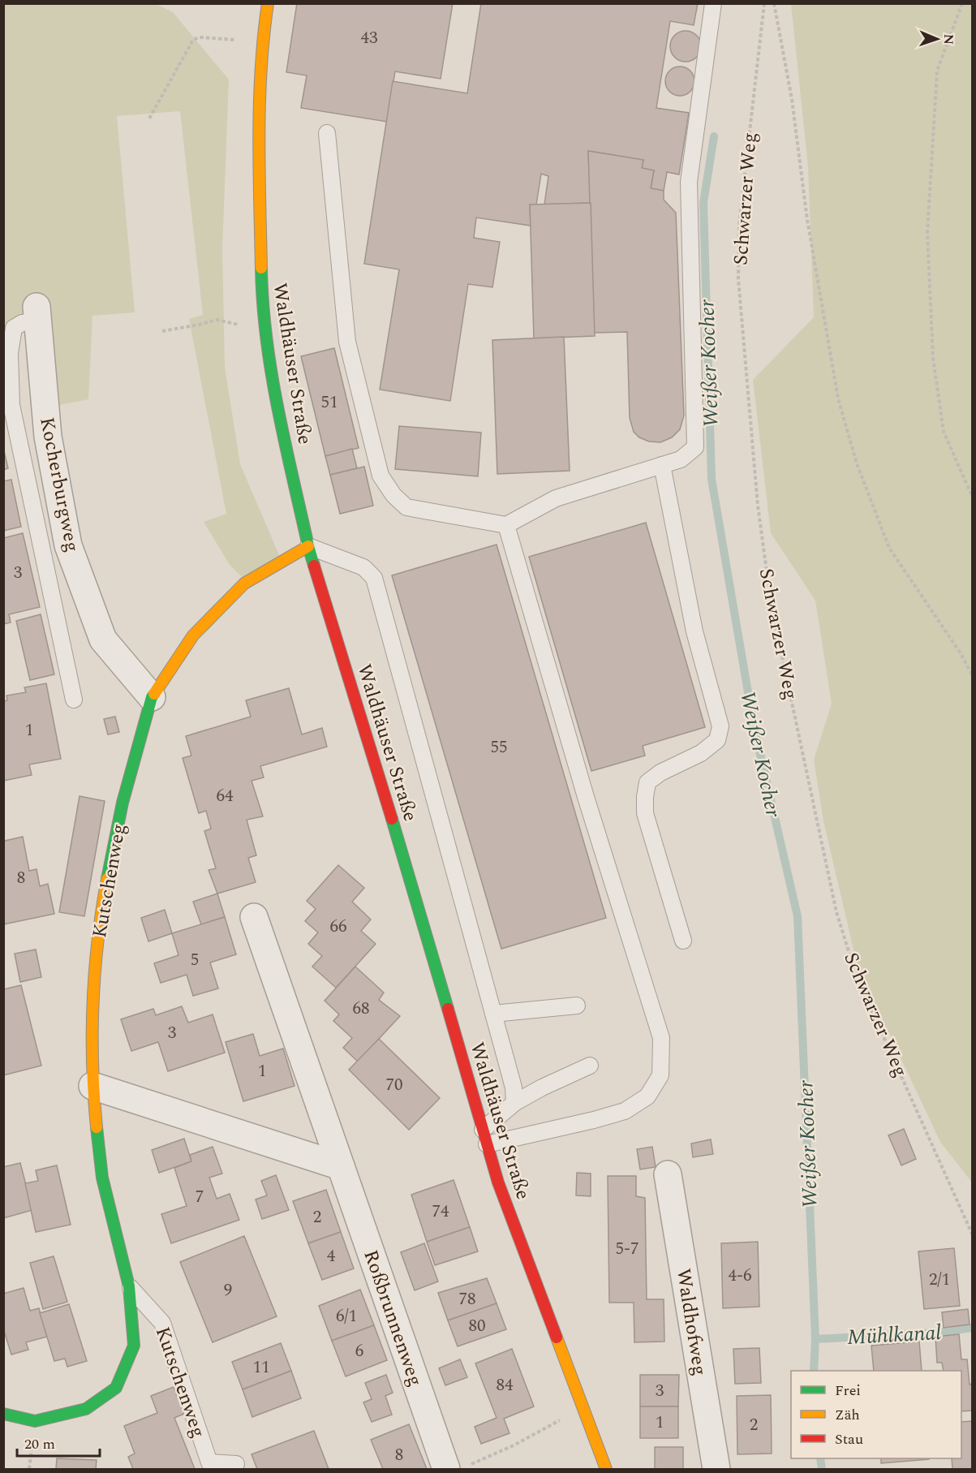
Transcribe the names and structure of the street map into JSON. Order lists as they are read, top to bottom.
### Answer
{
  "streets": {
    "street": [
      "Waldhäuser Straße",
      "Kocherburgweg",
      "Kutschenweg",
      "Roßbrunnenweg",
      "Waldhofweg"
    ],
    "path": ["Schwarzer Weg"]
  },
  "crossings": [
    ["Waldhäuser Straße", "Kutschenweg"],
    ["Kocherburgweg", "Kutschenweg"]
  ],
  "water": ["Weißer Kocher", "Mühlkanal"],
  "house_numbers": [
    "43",
    "51",
    "3",
    "1",
    "55",
    "64",
    "8",
    "66",
    "5",
    "68",
    "3",
    "1",
    "70",
    "7",
    "74",
    "2",
    "5-7",
    "4",
    "4-6",
    "2/1",
    "9",
    "78",
    "6/1",
    "80",
    "6",
    "11",
    "84",
    "3",
    "1",
    "2",
    "8"
  ],
  "legend": ["Frei", "Zäh", "Stau"],
  "scale_bar": "20 m",
  "north": "right"
}
